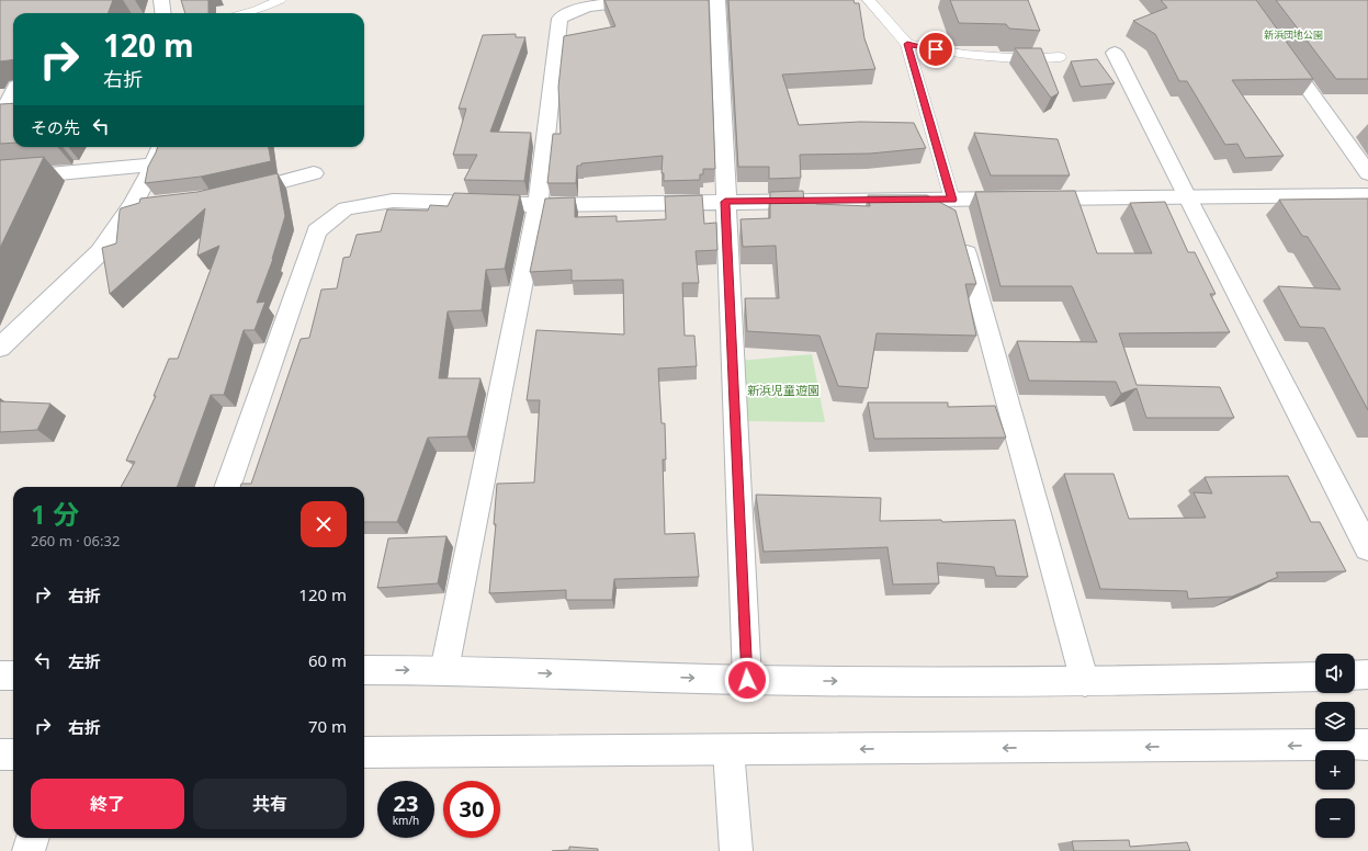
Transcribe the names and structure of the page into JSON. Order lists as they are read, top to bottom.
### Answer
{
  "parks": ["新浜団地公園", "新浜児童遊園"],
  "page": {
    "turn": ["120 m", "右折"],
    "then": "その先",
    "heading": ["1 分", "260 m · 06:32"],
    "list": [
      {
        "name": "右折",
        "value": "120 m"
      },
      {
        "name": "左折",
        "value": "60 m"
      },
      {
        "name": "右折",
        "value": "70 m"
      }
    ],
    "map_buttons": ["+", "−"],
    "buttons": ["終了", "共有"],
    "speed": "23 km/h",
    "limit": "30"
  }
}
